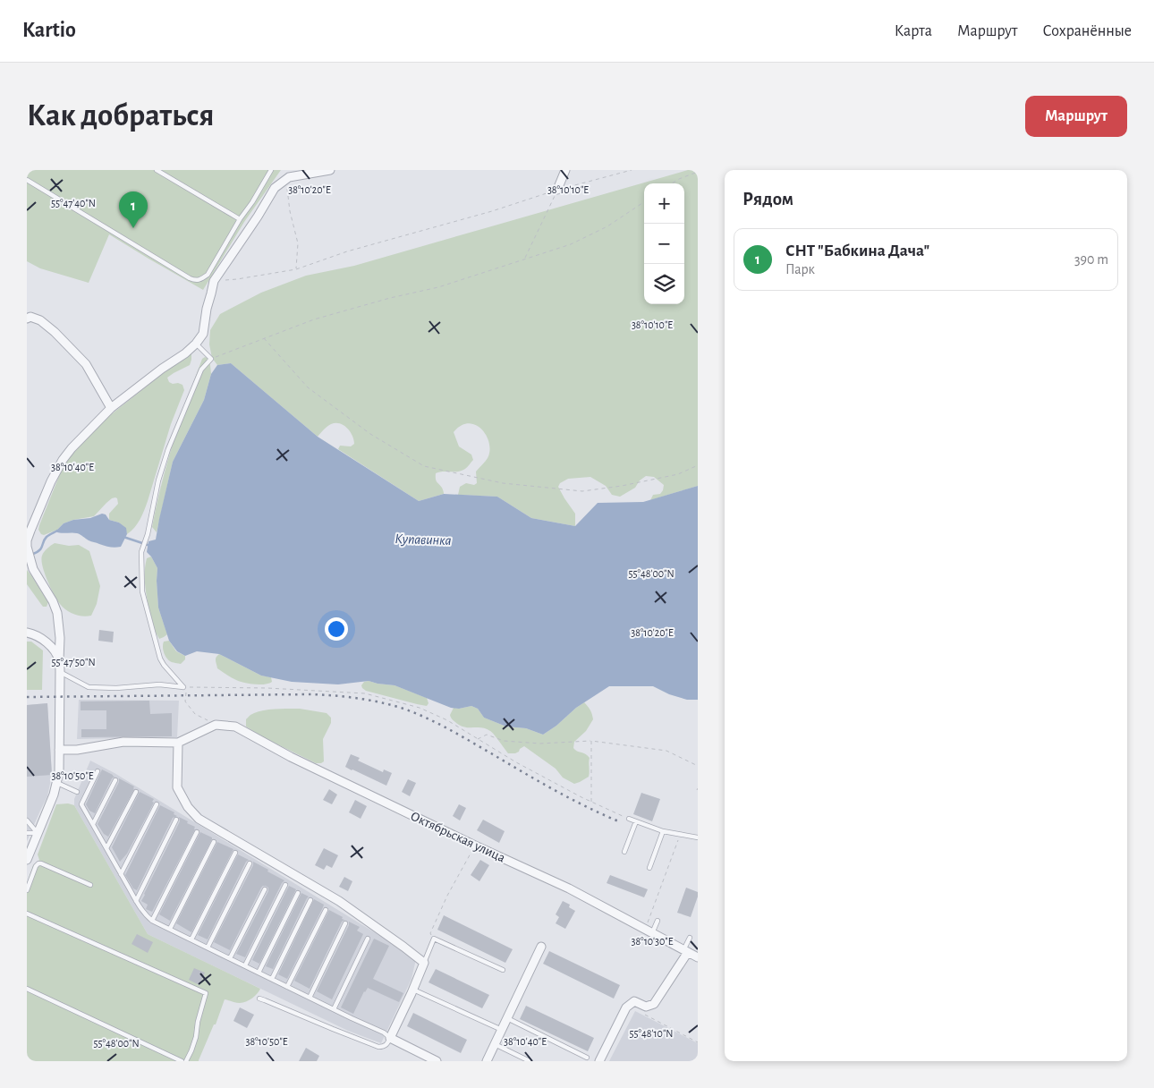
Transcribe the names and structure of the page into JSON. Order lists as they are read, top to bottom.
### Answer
{
  "streets": {
    "street": ["Октябрьская улица"]
  },
  "water": ["Купавинка"],
  "page": {
    "header": "Kartio",
    "nav": ["Карта", "Маршрут", "Сохранённые"],
    "buttons": "Маршрут",
    "title": "Как добраться",
    "heading": "Рядом",
    "map_buttons": ["+", "−"],
    "pins": "1",
    "list": [
      {
        "mark": "1",
        "name": "СНТ \"Бабкина Дача\"",
        "note": "Парк",
        "value": "390 m"
      }
    ]
  },
  "coordinates": [
    "38°10'20\"E",
    "38°10'10\"E",
    "55°47'40\"N",
    "38°10'40\"E",
    "55°48'00\"N",
    "55°47'50\"N",
    "38°10'50\"E",
    "38°10'30\"E",
    "55°48'10\"N"
  ]
}
